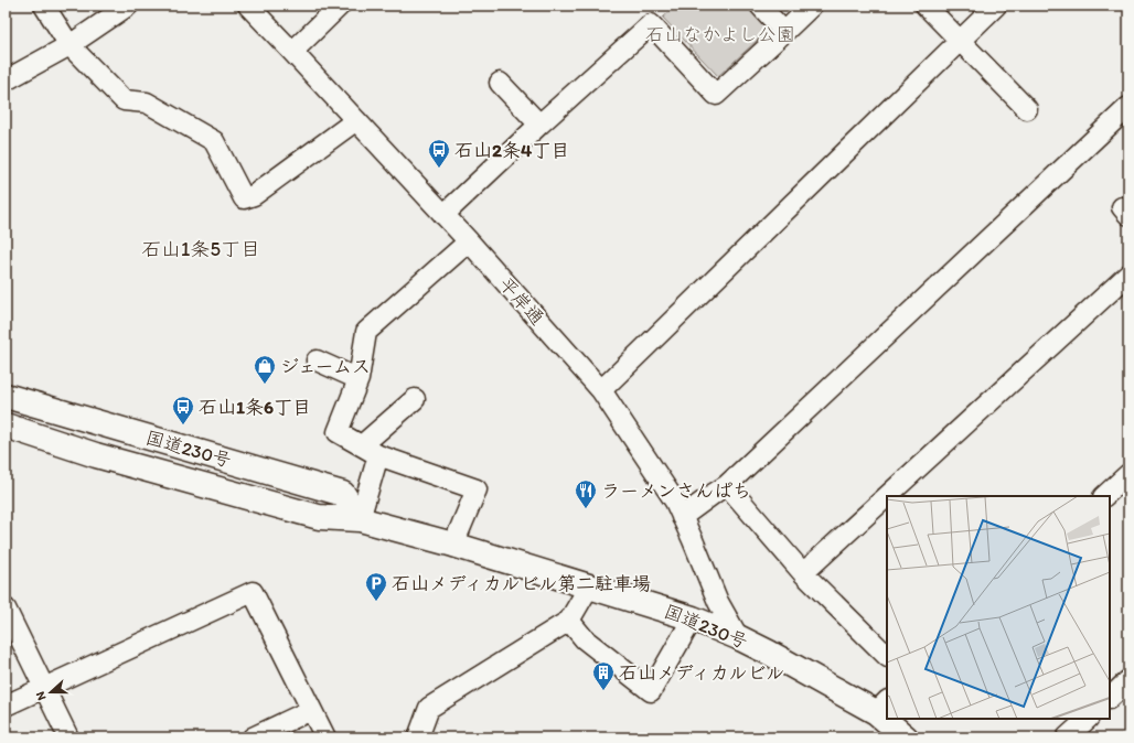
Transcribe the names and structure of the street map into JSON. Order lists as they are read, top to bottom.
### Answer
{
  "streets": {
    "highway": ["国道230号"],
    "street": ["平岸通"]
  },
  "crossings": [
    ["平岸通", "国道230号"]
  ],
  "districts": ["石山1条5丁目"],
  "parks": ["石山なかよし公園"],
  "places": {
    "bus stop": ["石山2条4丁目", "石山1条6丁目"],
    "shop": ["ジェームス"],
    "restaurant": ["ラーメンさんぱち"],
    "parking": ["石山メディカルビル第二駐車場"],
    "building": ["石山メディカルビル"]
  },
  "north": "left"
}
